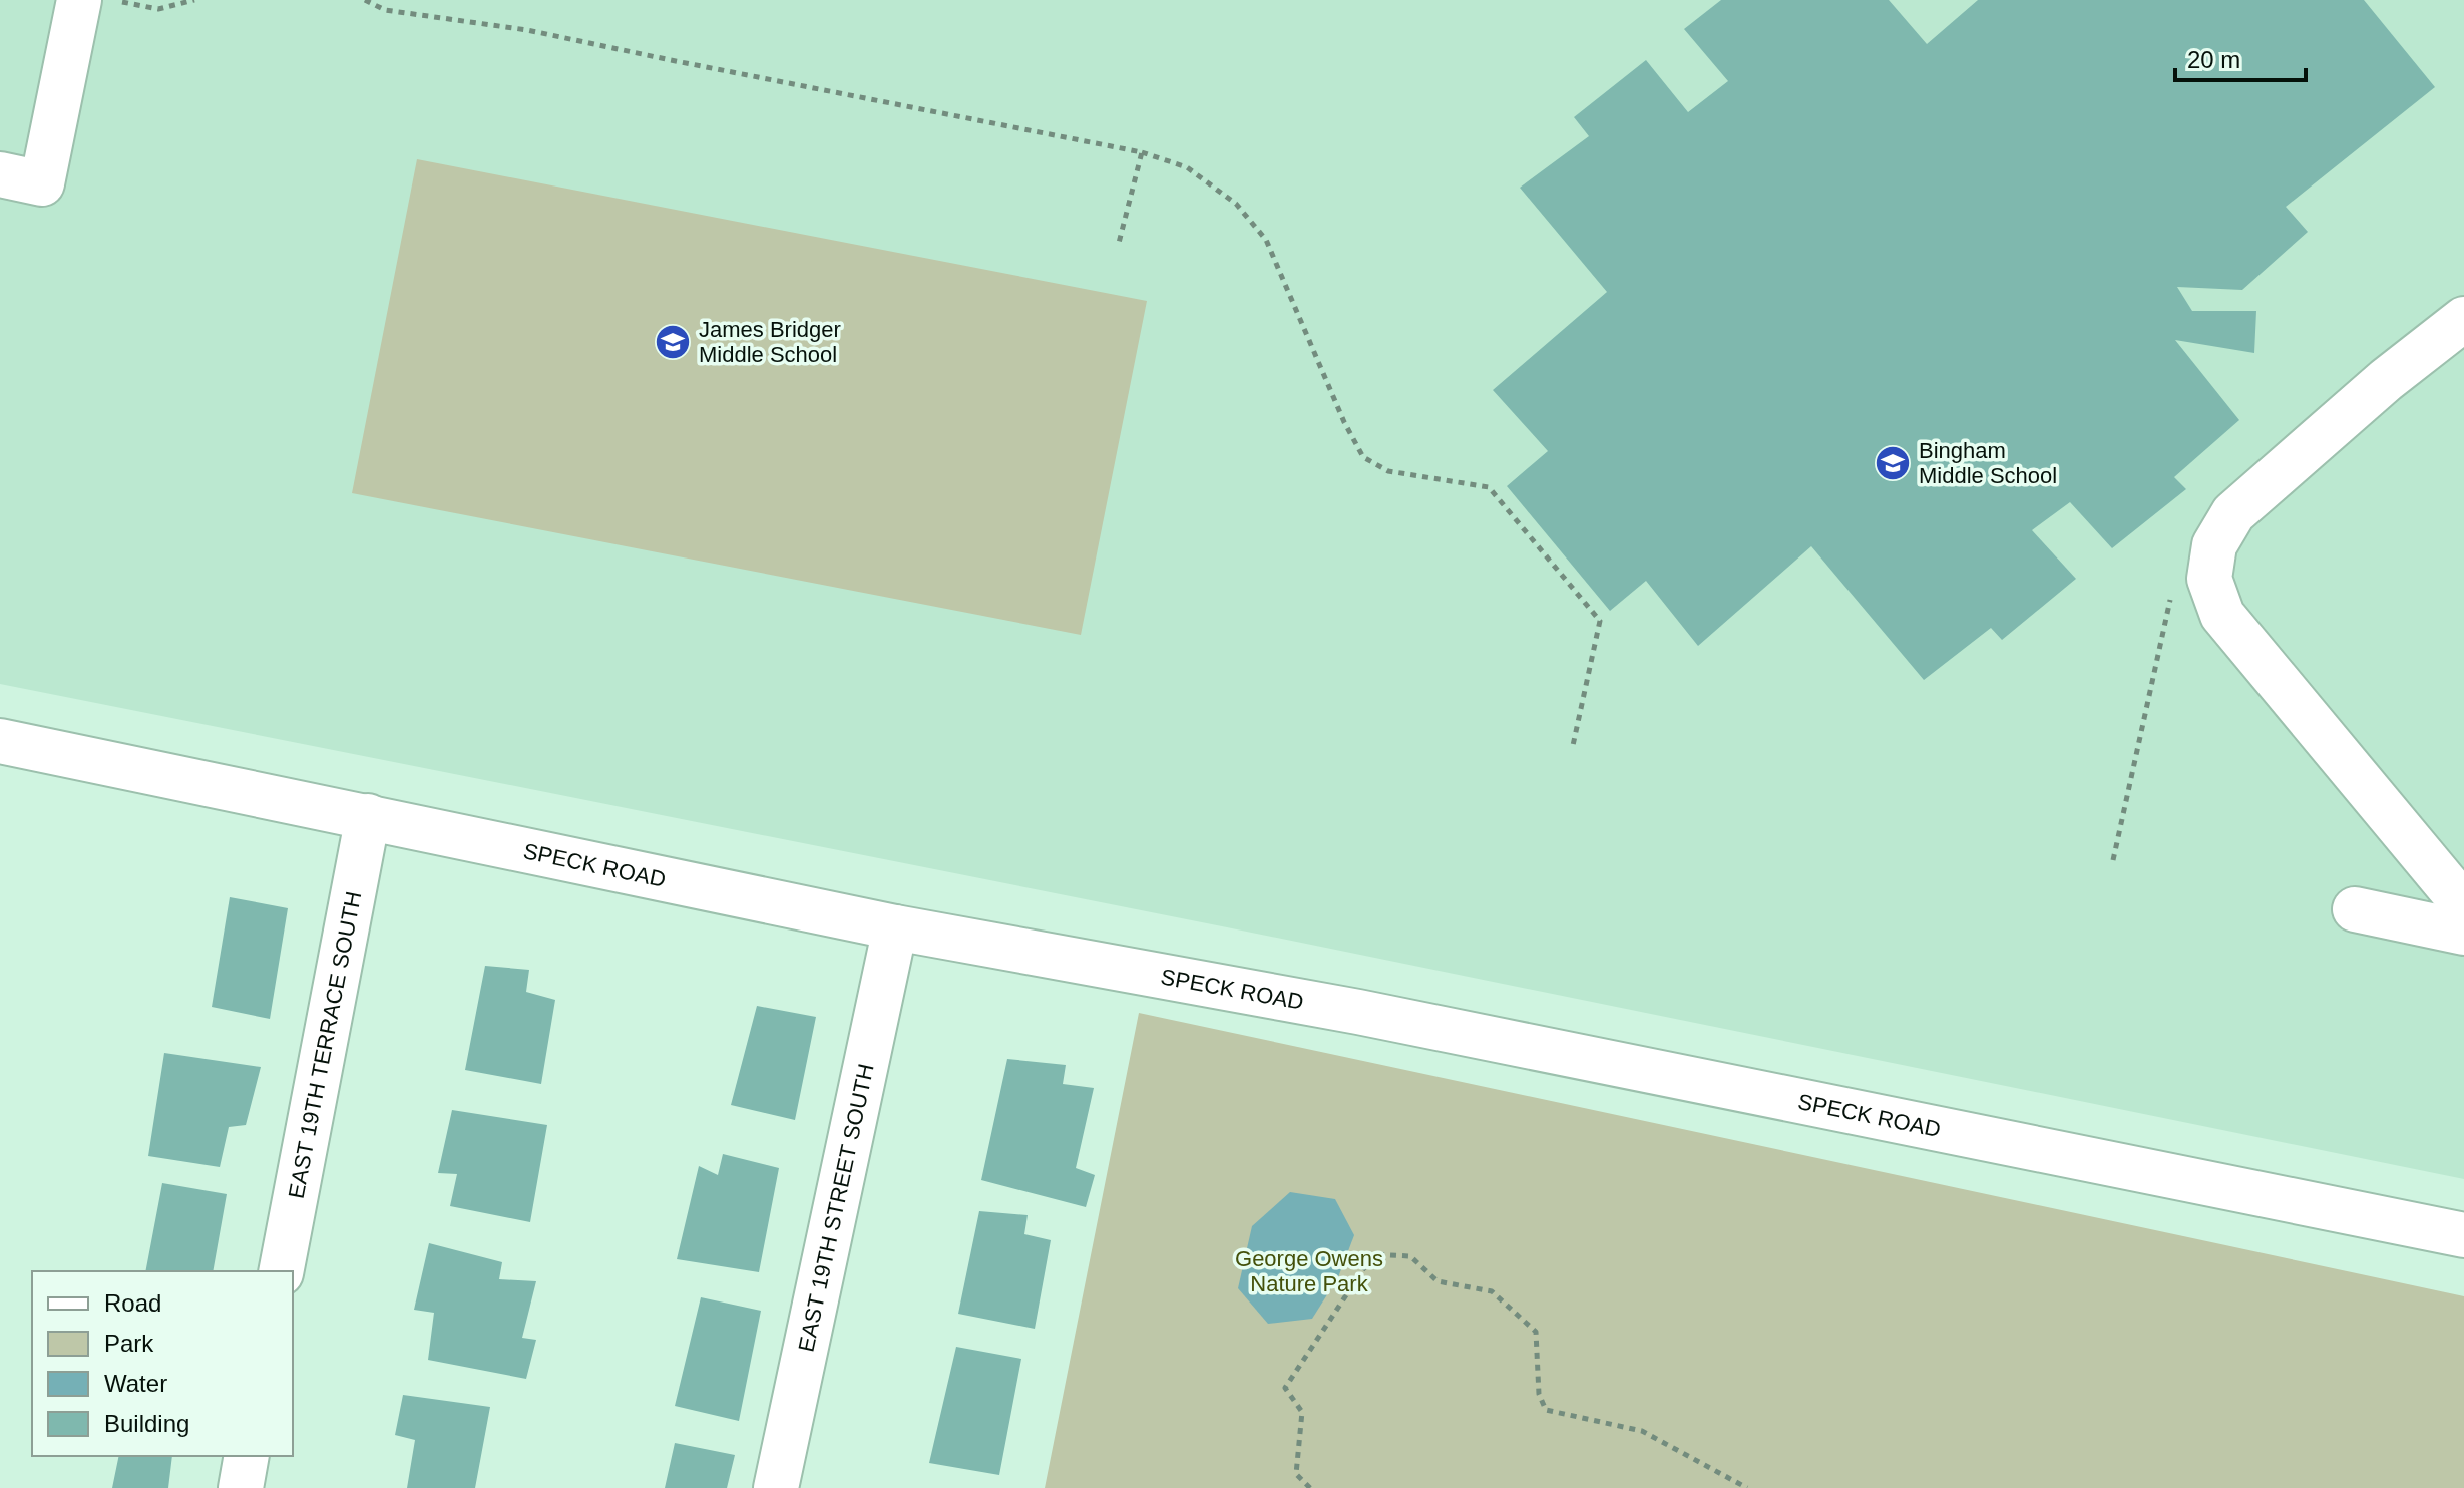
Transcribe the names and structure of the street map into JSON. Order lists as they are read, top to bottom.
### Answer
{
  "streets": {
    "street": ["SPECK ROAD", "EAST 19TH TERRACE SOUTH", "EAST 19TH STREET SOUTH"]
  },
  "crossings": [
    ["SPECK ROAD", "EAST 19TH TERRACE SOUTH"],
    ["SPECK ROAD", "EAST 19TH STREET SOUTH"]
  ],
  "parks": ["George Owens Nature Park"],
  "places": {
    "school or university": ["James Bridger Middle School", "Bingham Middle School"]
  },
  "legend": [
    "Road",
    "Park",
    "Water",
    "Building"
  ],
  "scale_bar": "20 m"
}
